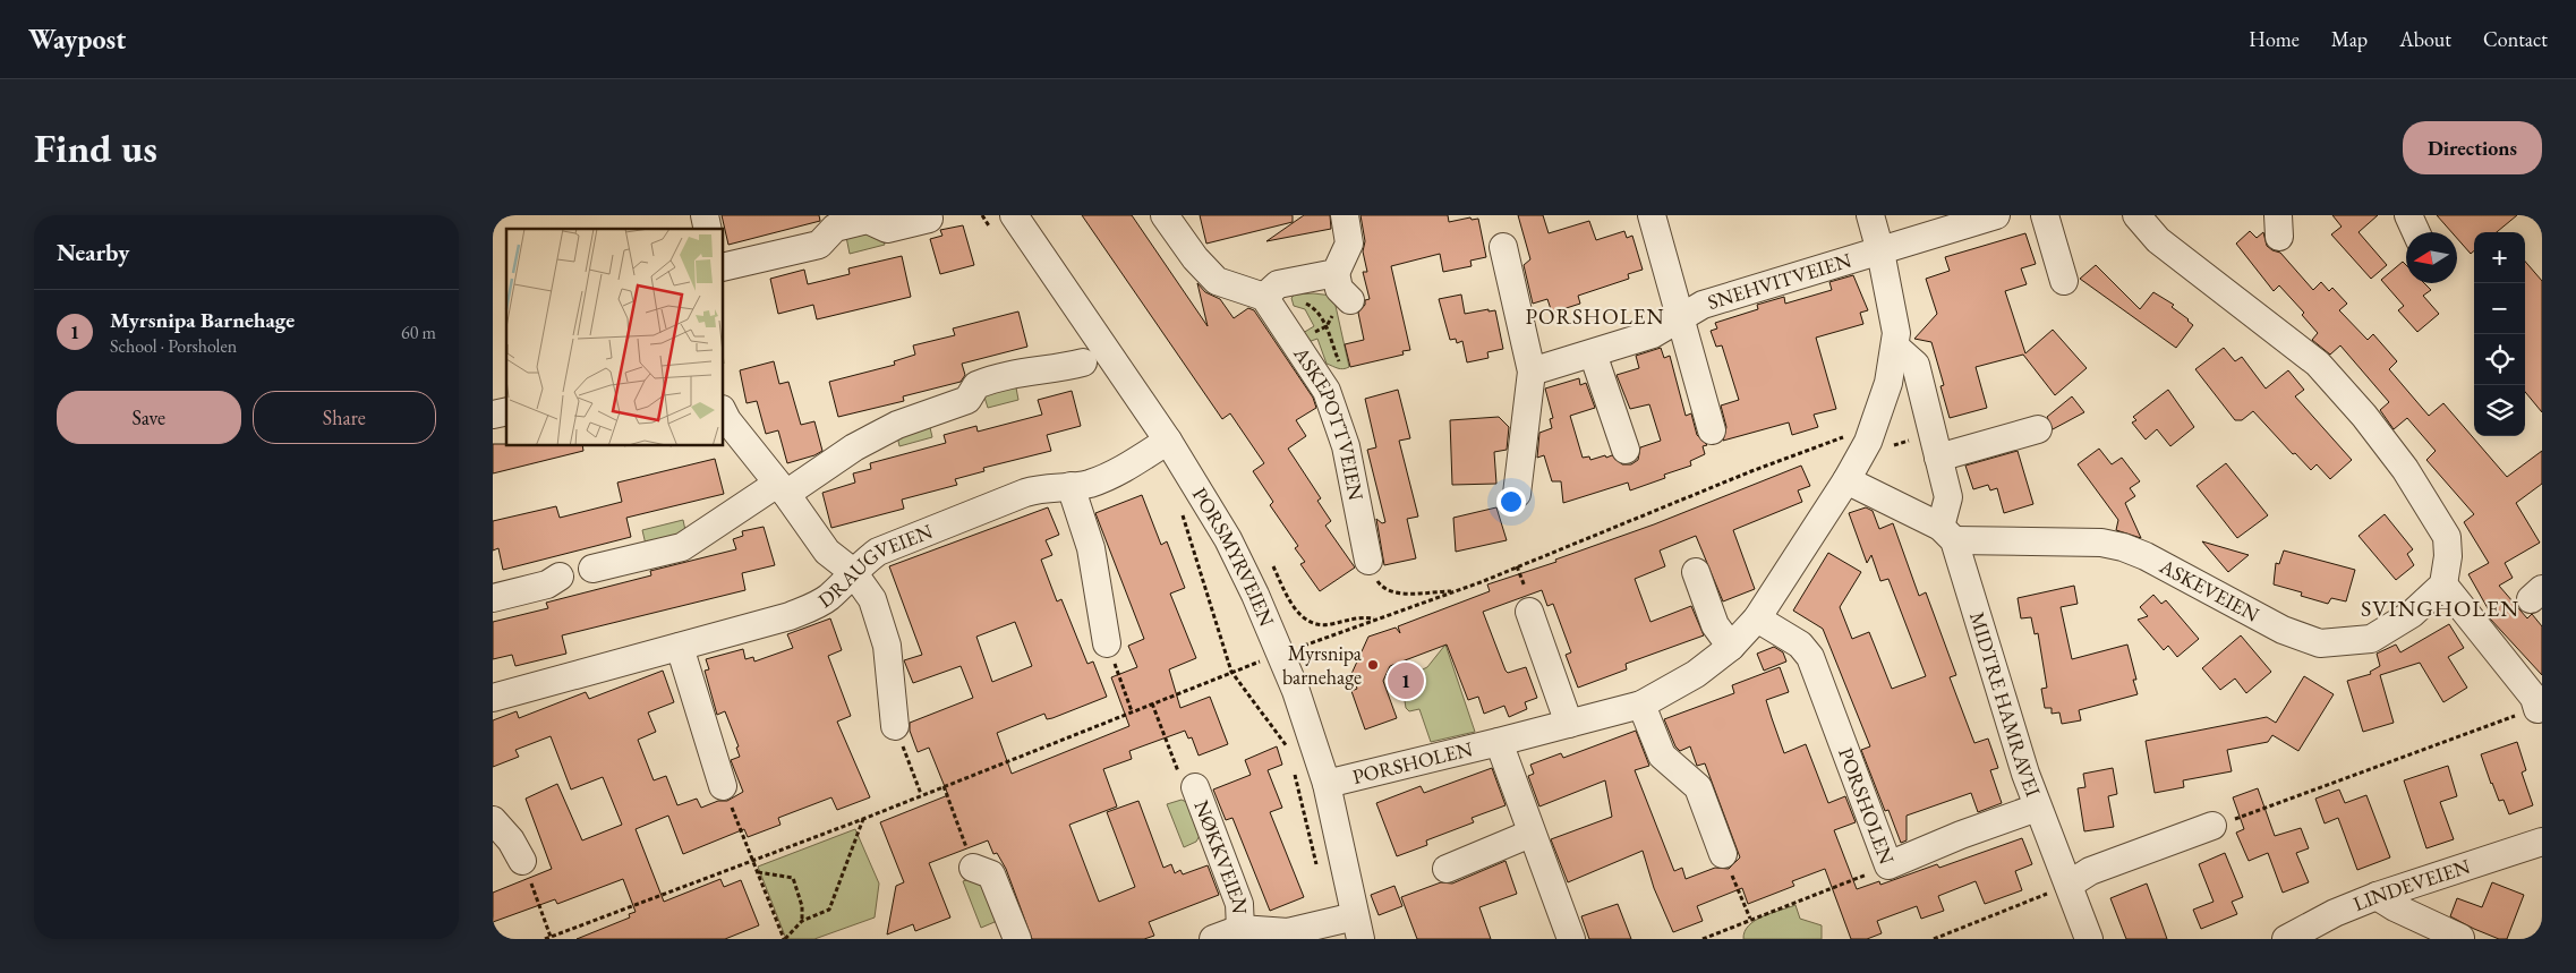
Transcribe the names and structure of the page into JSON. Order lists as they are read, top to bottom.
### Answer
{
  "streets": {
    "street": [
      "SNEHVITVEIEN",
      "ASKEPOTTVEIEN",
      "PORSMYRVEIEN",
      "DRAUGVEIEN",
      "ASKEVEIEN",
      "MIDTRE HAMRAVEI",
      "PORSHOLEN",
      "NØKKVEIEN",
      "LINDEVEIEN"
    ]
  },
  "crossings": [
    ["SNEHVITVEIEN", "PORSHOLEN"],
    ["PORSMYRVEIEN", "DRAUGVEIEN"],
    ["PORSMYRVEIEN", "PORSHOLEN"],
    ["PORSMYRVEIEN", "NØKKVEIEN"],
    ["ASKEVEIEN", "MIDTRE HAMRAVEI"],
    ["MIDTRE HAMRAVEI", "PORSHOLEN"]
  ],
  "districts": ["PORSHOLEN", "SVINGHOLEN"],
  "places": ["Myrsnipa barnehage"],
  "north": "left",
  "page": {
    "header": "Waypost",
    "nav": [
      "Home",
      "Map",
      "About",
      "Contact"
    ],
    "buttons": [
      "Directions",
      ["Save", "Share"]
    ],
    "title": "Find us",
    "heading": "Nearby",
    "map_buttons": ["+", "−"],
    "list": [
      {
        "mark": "1",
        "name": "Myrsnipa Barnehage",
        "note": "School · Porsholen",
        "value": "60 m"
      }
    ],
    "pins": "1"
  }
}
